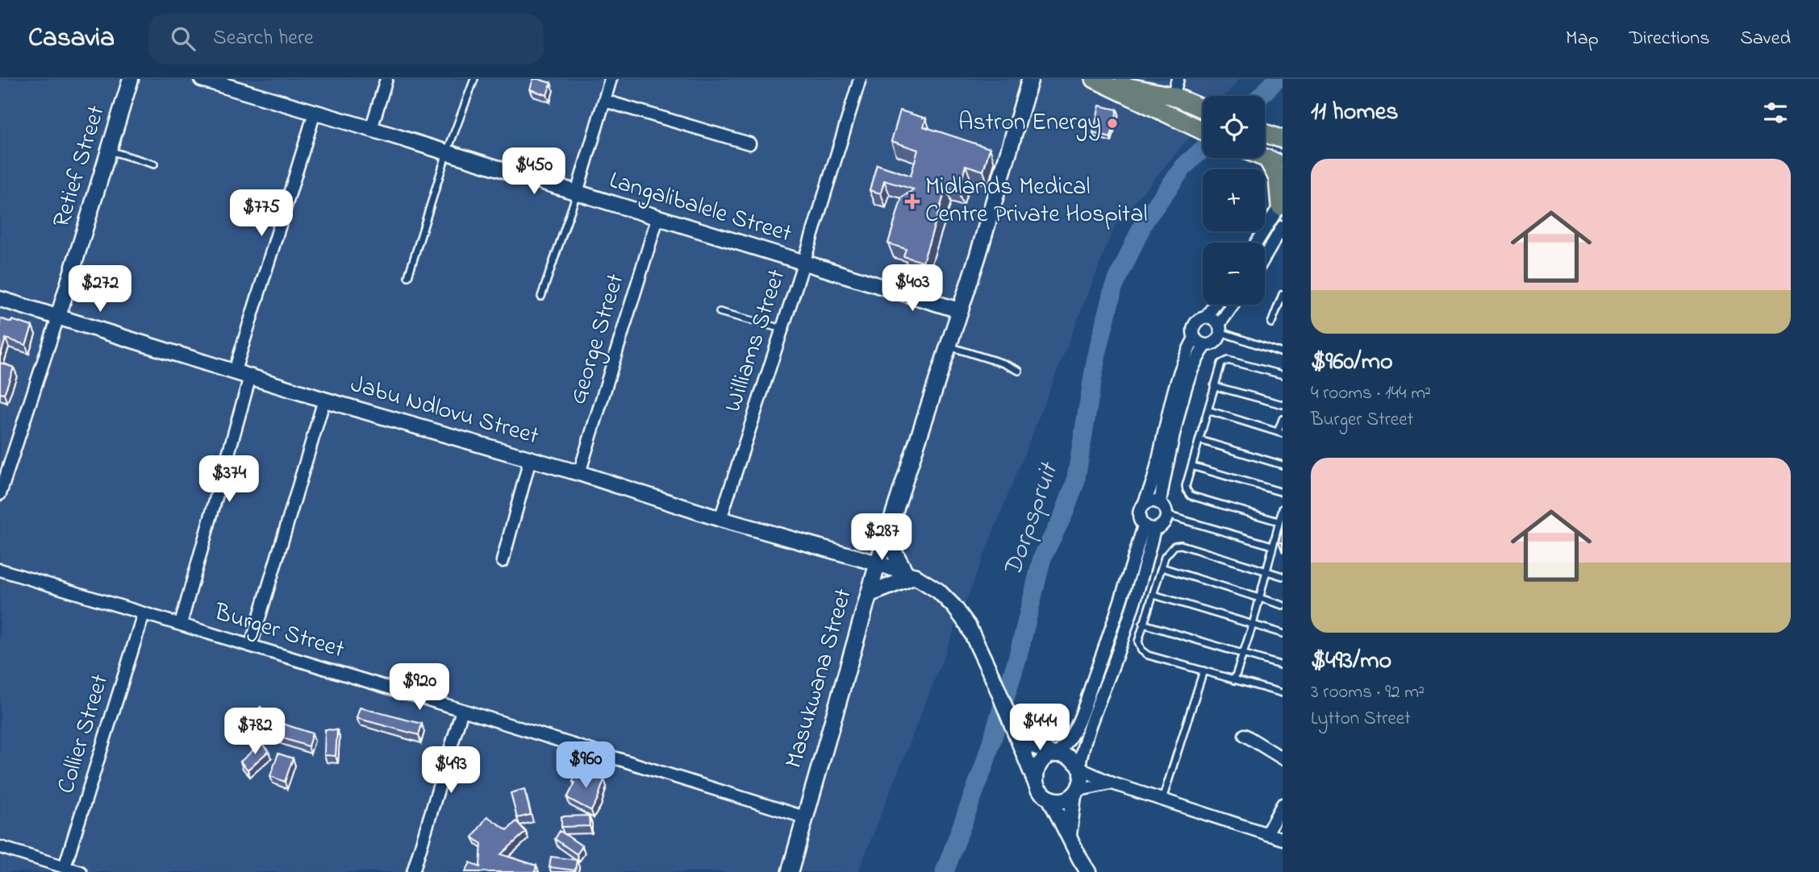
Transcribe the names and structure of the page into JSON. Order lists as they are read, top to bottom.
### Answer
{
  "streets": {
    "main road": ["Masukwana Street"],
    "street": [
      "Retief Street",
      "Langalibalele Street",
      "George Street",
      "Williams Street",
      "Jabu Ndlovu Street",
      "Burger Street",
      "Collier Street"
    ]
  },
  "crossings": [
    ["Retief Street", "Jabu Ndlovu Street"],
    ["Langalibalele Street", "George Street"],
    ["Langalibalele Street", "Williams Street"],
    ["Langalibalele Street", "Masukwana Street"],
    ["George Street", "Jabu Ndlovu Street"],
    ["Williams Street", "Jabu Ndlovu Street"],
    ["Jabu Ndlovu Street", "Masukwana Street"],
    ["Burger Street", "Masukwana Street"],
    ["Burger Street", "Collier Street"]
  ],
  "water": ["Dorpspruit"],
  "places": {
    "other": ["Astron Energy"],
    "health": ["Midlands Medical Centre Private Hospital"]
  },
  "page": {
    "header": "Casavia",
    "search": "Search here",
    "nav": ["Map", "Directions", "Saved"],
    "heading": "11 homes",
    "map_buttons": ["+", "−"],
    "list": [
      {
        "name": "$960/mo",
        "note": "4 rooms · 144 m² · Burger Street"
      },
      {
        "name": "$493/mo",
        "note": "3 rooms · 92 m² · Lytton Street"
      }
    ],
    "price": [
      "$450",
      "$775",
      "$403",
      "$272",
      "$374",
      "$287",
      "$920",
      "$444",
      "$782",
      "$960",
      "$493"
    ]
  }
}
